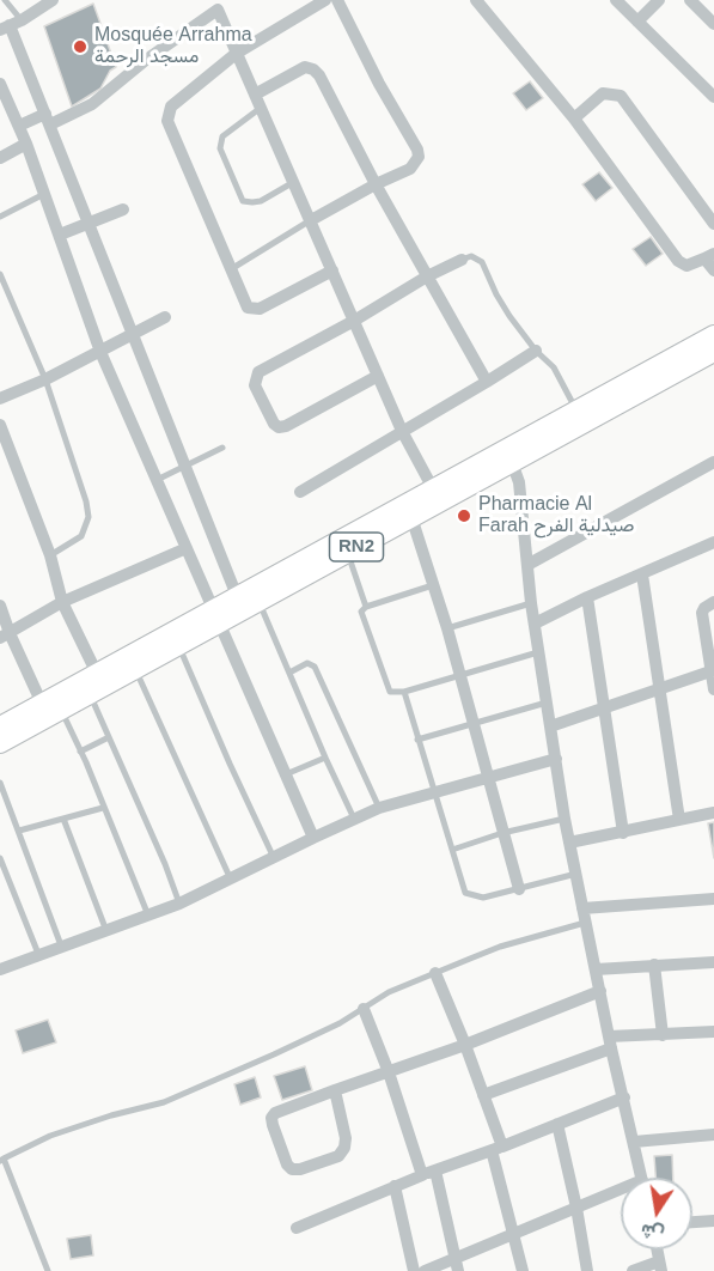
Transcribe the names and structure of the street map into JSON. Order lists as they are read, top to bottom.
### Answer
{
  "streets": {
    "highway": ["RN2"]
  },
  "places": ["Mosquée Arrahma مسجد الرحمة", "Pharmacie Al Farah صيدلية الفرح"],
  "north": "bottom"
}
